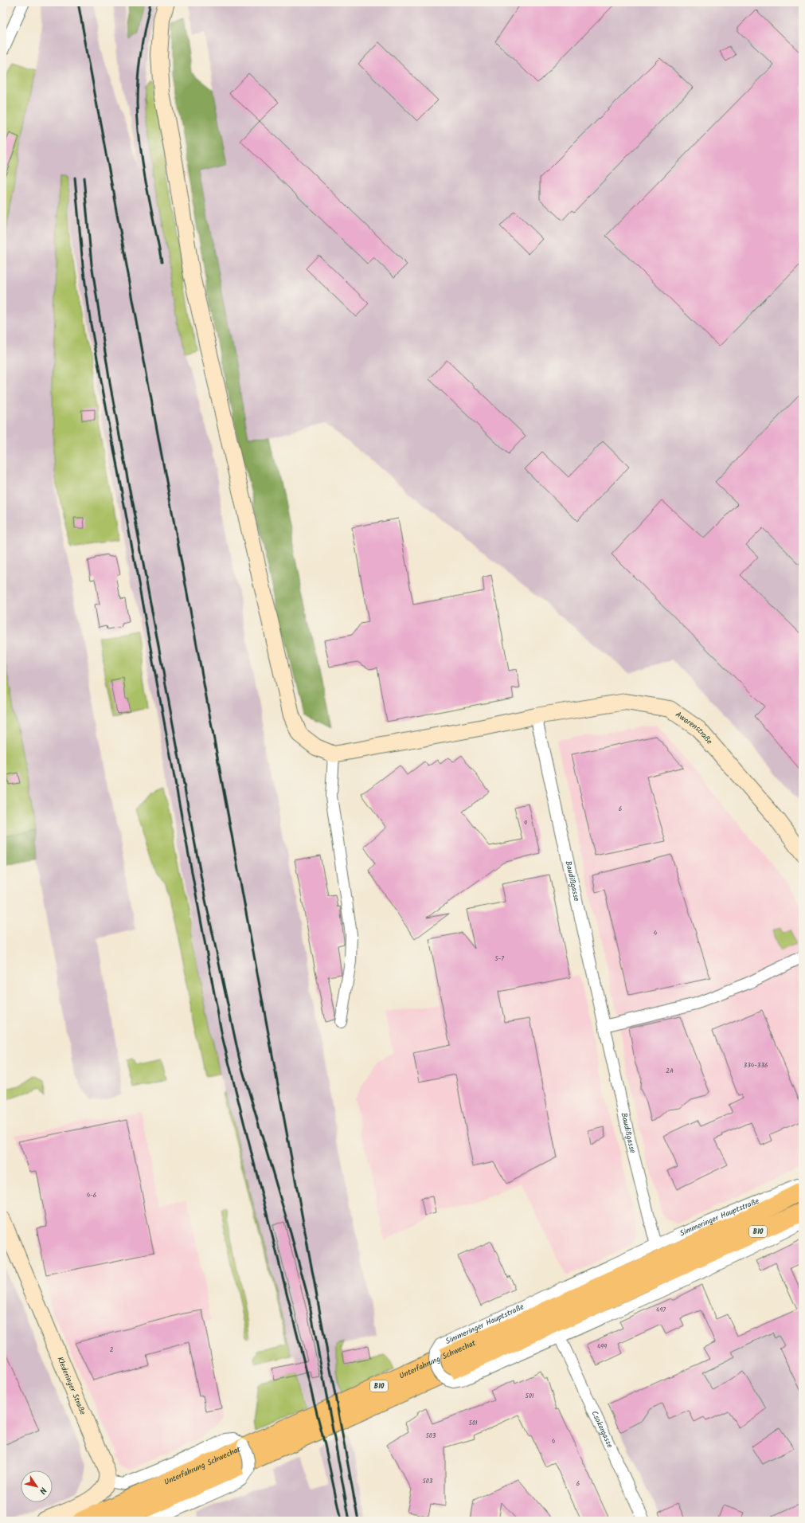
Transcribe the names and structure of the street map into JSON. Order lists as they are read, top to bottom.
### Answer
{
  "streets": {
    "main road": ["Simmeringer Hauptstraße", "B10", "Unterfahrung Schwechat"],
    "street": [
      "Awarenstraße",
      "Baudißgasse",
      "Klederinger Straße",
      "Csokorgasse"
    ]
  },
  "crossings": [
    ["Awarenstraße", "Baudißgasse"],
    ["Baudißgasse", "Simmeringer Hauptstraße"],
    ["Simmeringer Hauptstraße", "B10"],
    ["Simmeringer Hauptstraße", "Unterfahrung Schwechat"],
    ["Simmeringer Hauptstraße", "Csokorgasse"],
    ["B10", "Unterfahrung Schwechat"]
  ],
  "house_numbers": [
    "6",
    "9",
    "4",
    "5-7",
    "334-336",
    "2A",
    "4-6",
    "497",
    "499",
    "2",
    "501",
    "501",
    "503",
    "4",
    "503",
    "6"
  ],
  "north": "bottom right"
}
